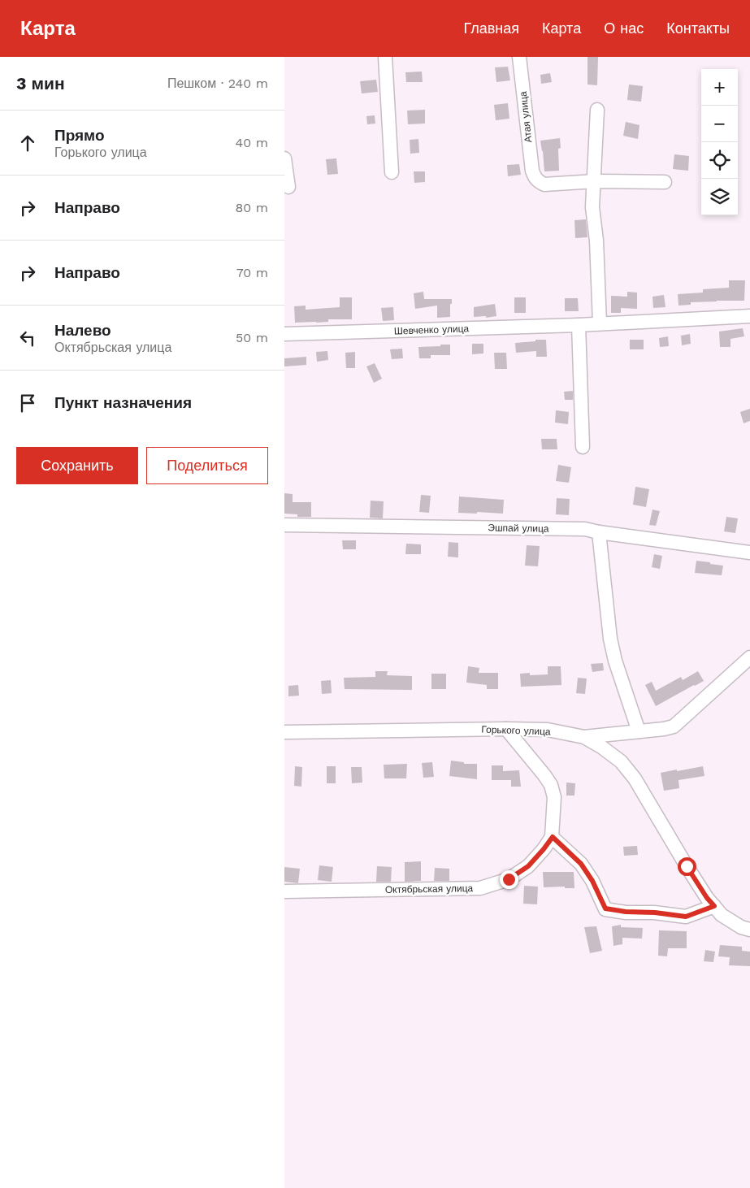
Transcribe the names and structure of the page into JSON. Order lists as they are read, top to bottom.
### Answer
{
  "streets": {
    "street": [
      "Атая улица",
      "Шевченко улица",
      "Эшпай улица",
      "Горького улица",
      "Октябрьская улица"
    ]
  },
  "page": {
    "header": "Карта",
    "nav": [
      "Главная",
      "Карта",
      "О нас",
      "Контакты"
    ],
    "heading": ["3 мин", "Пешком · 240 m"],
    "map_buttons": ["+", "−"],
    "list": [
      ["Прямо", "Горького улица", "40 m"],
      ["Направо", "80 m"],
      ["Направо", "70 m"],
      ["Налево", "Октябрьская улица", "50 m"],
      "Пункт назначения"
    ],
    "buttons": ["Сохранить", "Поделиться"]
  }
}
